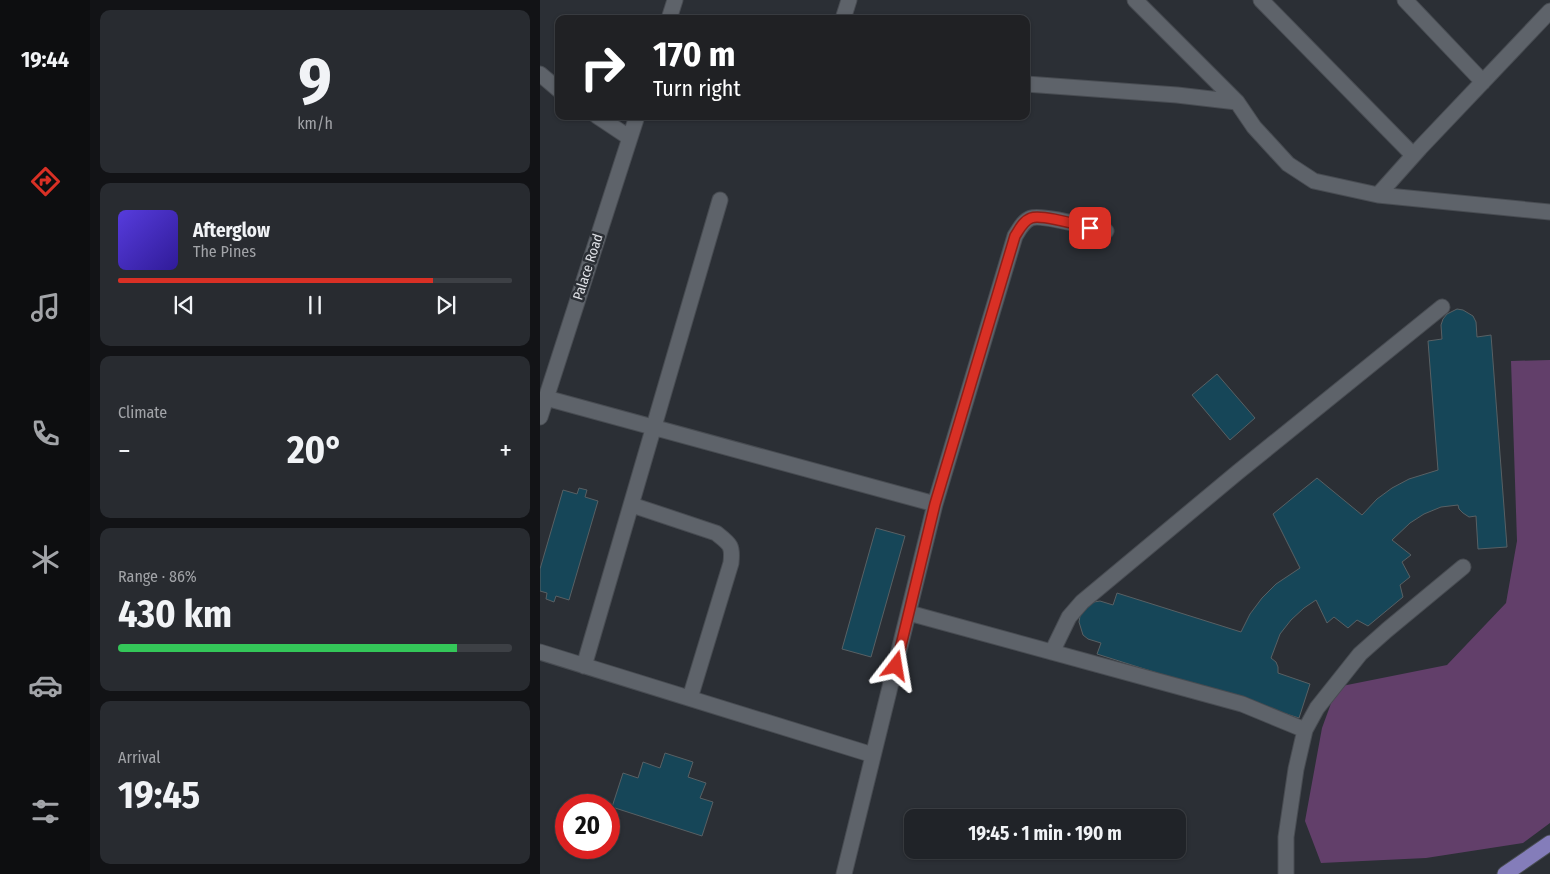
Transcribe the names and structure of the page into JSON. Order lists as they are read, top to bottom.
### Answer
{
  "streets": {
    "street": ["Palace Road"]
  },
  "page": {
    "tabs": "19:44",
    "tile": [
      ["9", "km/h"],
      "Climate",
      ["Range · 86%", "430 km"],
      ["Arrival", "19:45"]
    ],
    "turn": ["170 m", "Turn right"],
    "song": ["Afterglow", "The Pines"],
    "heat": ["−", "20°", "+"],
    "limit": "20",
    "trip": "19:45 · 1 min · 190 m"
  }
}
